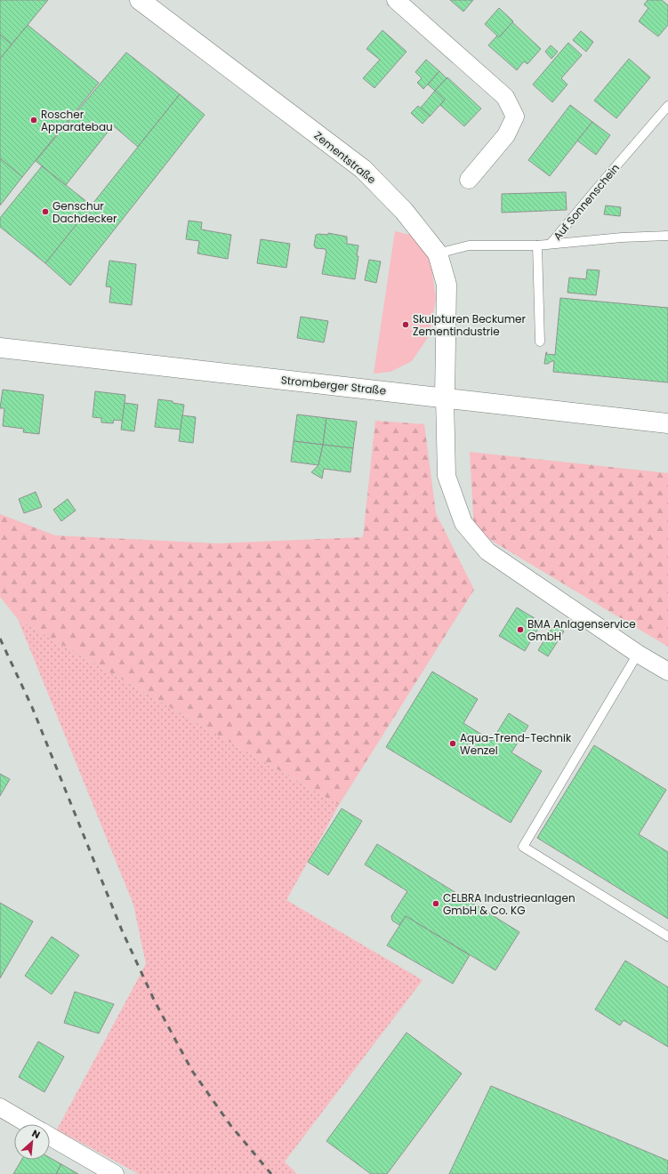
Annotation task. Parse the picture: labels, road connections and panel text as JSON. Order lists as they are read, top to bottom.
{
  "streets": {
    "main road": ["Zementstraße", "Stromberger Straße"],
    "lane": ["Auf Sonnenschein"]
  },
  "crossings": [
    ["Zementstraße", "Auf Sonnenschein"],
    ["Zementstraße", "Stromberger Straße"]
  ],
  "places": [
    "Roscher Apparatebau",
    "Genschur Dachdecker",
    "Skulpturen Beckumer Zementindustrie",
    "BMA Anlagenservice GmbH",
    "Aqua-Trend-Technik Wenzel",
    "CELBRA Industrieanlagen GmbH & Co. KG"
  ],
  "north": "top right"
}
